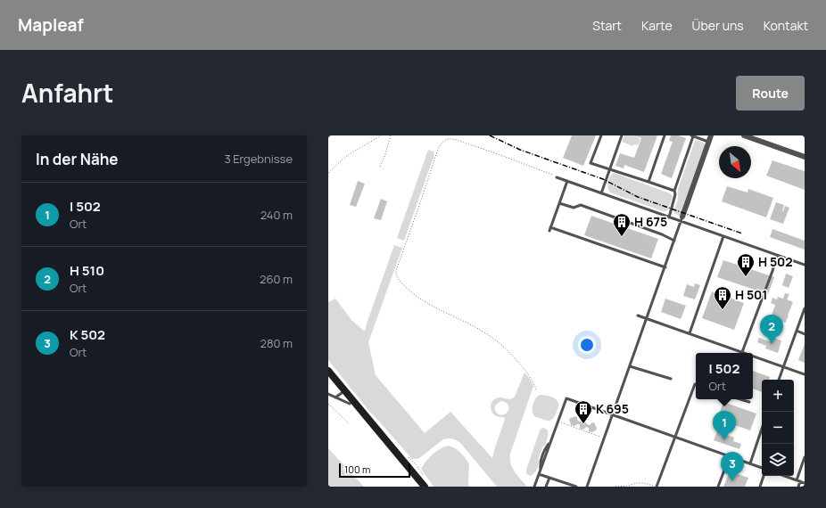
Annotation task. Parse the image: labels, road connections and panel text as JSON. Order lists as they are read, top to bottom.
{
  "places": {
    "building": [
      "H 675",
      "H 502",
      "H 501",
      "K 695"
    ]
  },
  "scale_bar": "100 m",
  "north": "bottom right",
  "page": {
    "header": "Mapleaf",
    "nav": [
      "Start",
      "Karte",
      "Über uns",
      "Kontakt"
    ],
    "title": "Anfahrt",
    "buttons": "Route",
    "heading": ["In der Nähe", "3 Ergebnisse"],
    "list": [
      {
        "mark": "1",
        "name": "I 502",
        "note": "Ort",
        "value": "240 m"
      },
      {
        "mark": "2",
        "name": "H 510",
        "note": "Ort",
        "value": "260 m"
      },
      {
        "mark": "3",
        "name": "K 502",
        "note": "Ort",
        "value": "280 m"
      }
    ],
    "pins": ["2", "1", "3"],
    "popup": ["I 502", "Ort"],
    "map_buttons": ["+", "−"],
    "scale": "100 m"
  }
}
